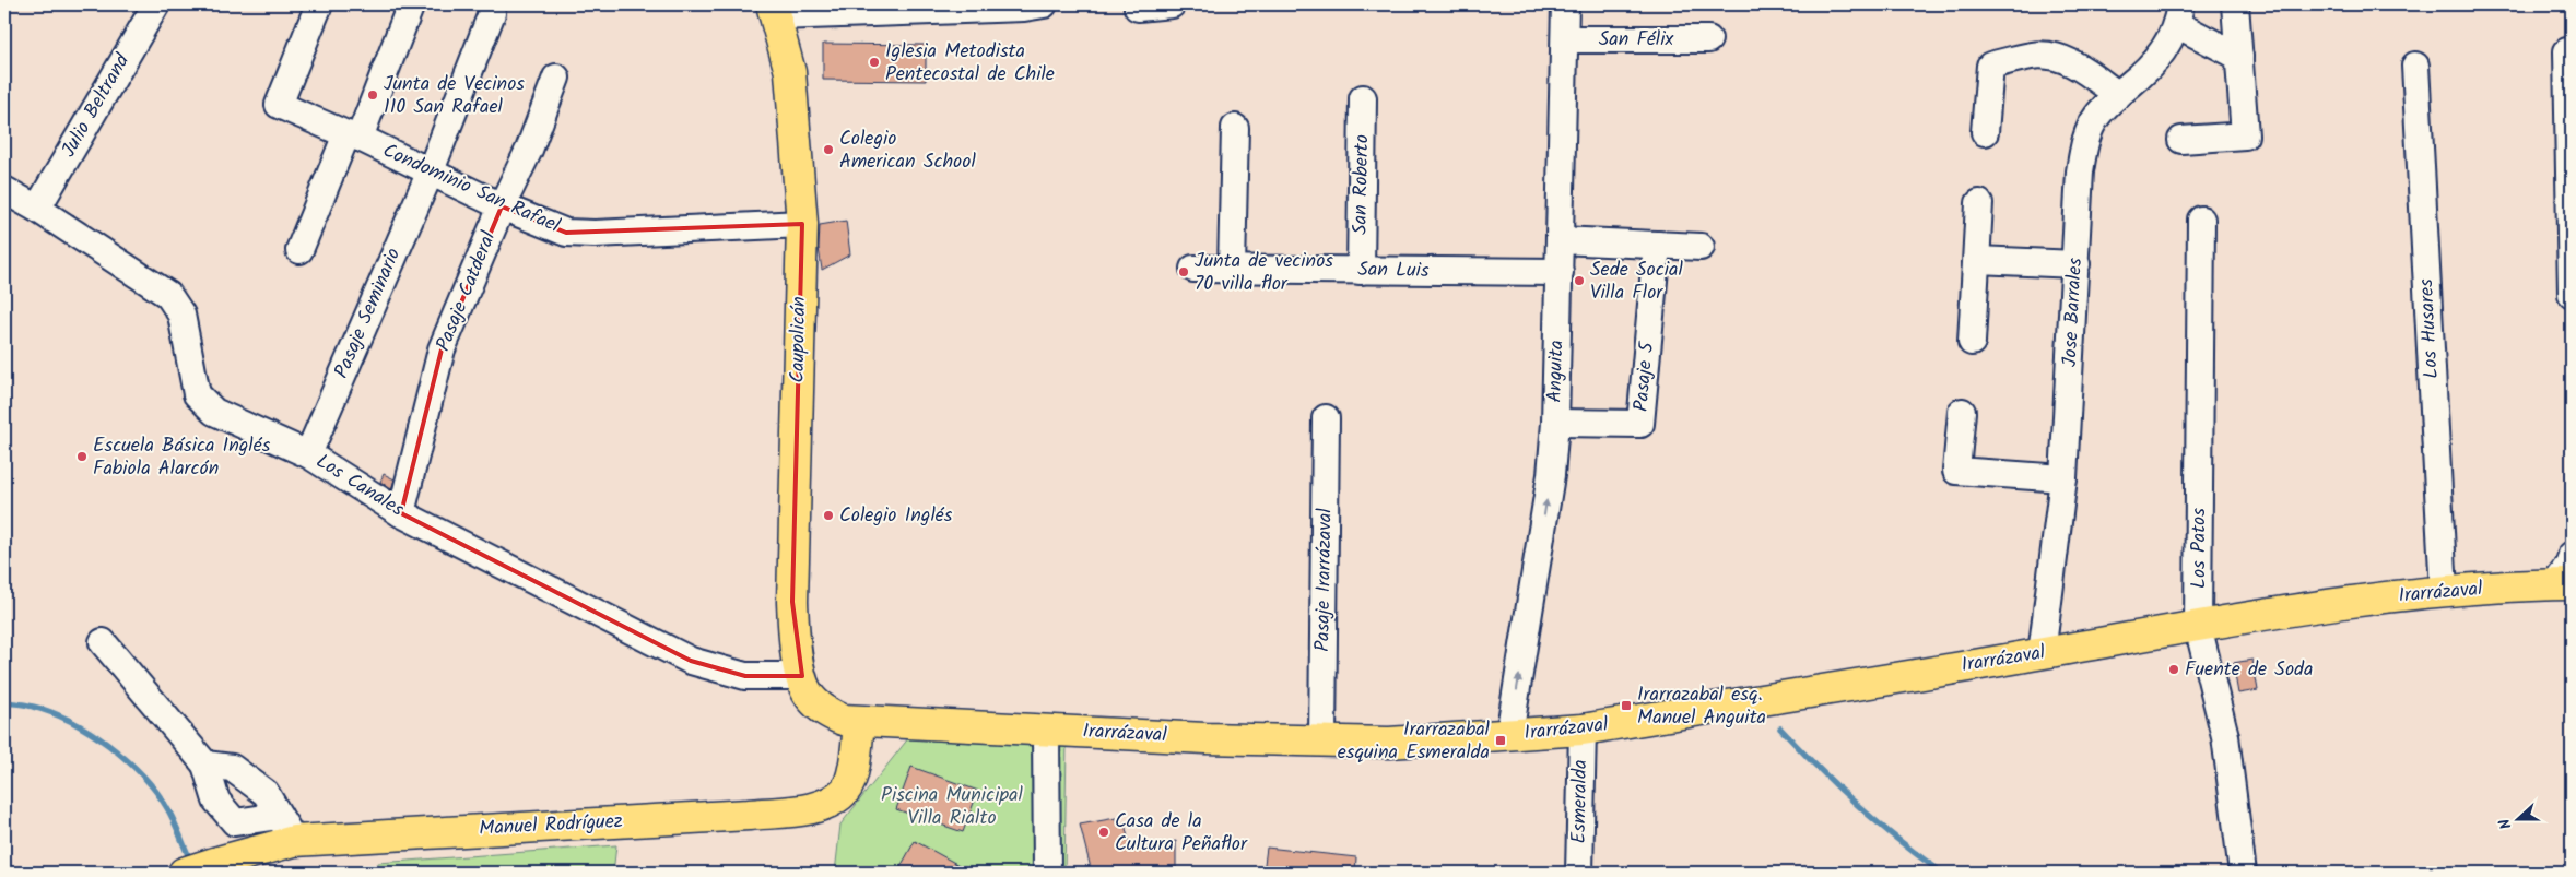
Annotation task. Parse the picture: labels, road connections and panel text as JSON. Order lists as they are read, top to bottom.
{
  "streets": {
    "main road": ["Caupolicán", "Irarrázaval", "Manuel Rodríguez"],
    "street": [
      "San Félix",
      "Julio Beltrand",
      "San Roberto",
      "Condominio San Rafael",
      "San Luis",
      "Pasaje Catderal",
      "Jose Barrales",
      "Pasaje Seminario",
      "Los Husares",
      "Anguita",
      "Pasaje 5",
      "Los Canales",
      "Los Patos",
      "Pasaje Irarrázaval",
      "Esmeralda"
    ]
  },
  "crossings": [
    ["San Félix", "Anguita"],
    ["Julio Beltrand", "Los Canales"],
    ["San Roberto", "San Luis"],
    ["Condominio San Rafael", "Pasaje Catderal"],
    ["Condominio San Rafael", "Pasaje Seminario"],
    ["Condominio San Rafael", "Caupolicán"],
    ["San Luis", "Anguita"],
    ["Pasaje Catderal", "Los Canales"],
    ["Jose Barrales", "Irarrázaval"],
    ["Pasaje Seminario", "Los Canales"],
    ["Los Husares", "Irarrázaval"],
    ["Caupolicán", "Los Canales"],
    ["Caupolicán", "Irarrázaval"],
    ["Anguita", "Pasaje 5"],
    ["Anguita", "Irarrázaval"],
    ["Los Canales", "Irarrázaval"],
    ["Los Patos", "Irarrázaval"],
    ["Pasaje Irarrázaval", "Irarrázaval"],
    ["Irarrázaval", "Esmeralda"],
    ["Irarrázaval", "Manuel Rodríguez"]
  ],
  "one_way": ["Anguita"],
  "parks": ["Piscina Municipal Villa Rialto"],
  "places": {
    "other": [
      "Iglesia Metodista Pentecostal de Chile",
      "Junta de Vecinos 110 San Rafael",
      "Colegio American School",
      "Junta de vecinos 70 villa flor",
      "Sede Social Villa Flor",
      "Escuela Básica Inglés Fabiola Alarcón",
      "Colegio Inglés",
      "Fuente de Soda",
      "Casa de la Cultura Peñaflor"
    ],
    "transit": ["Irarrazabal esq. Manuel Anguita", "Irarrazabal esquina Esmeralda"]
  },
  "north": "left"
}
